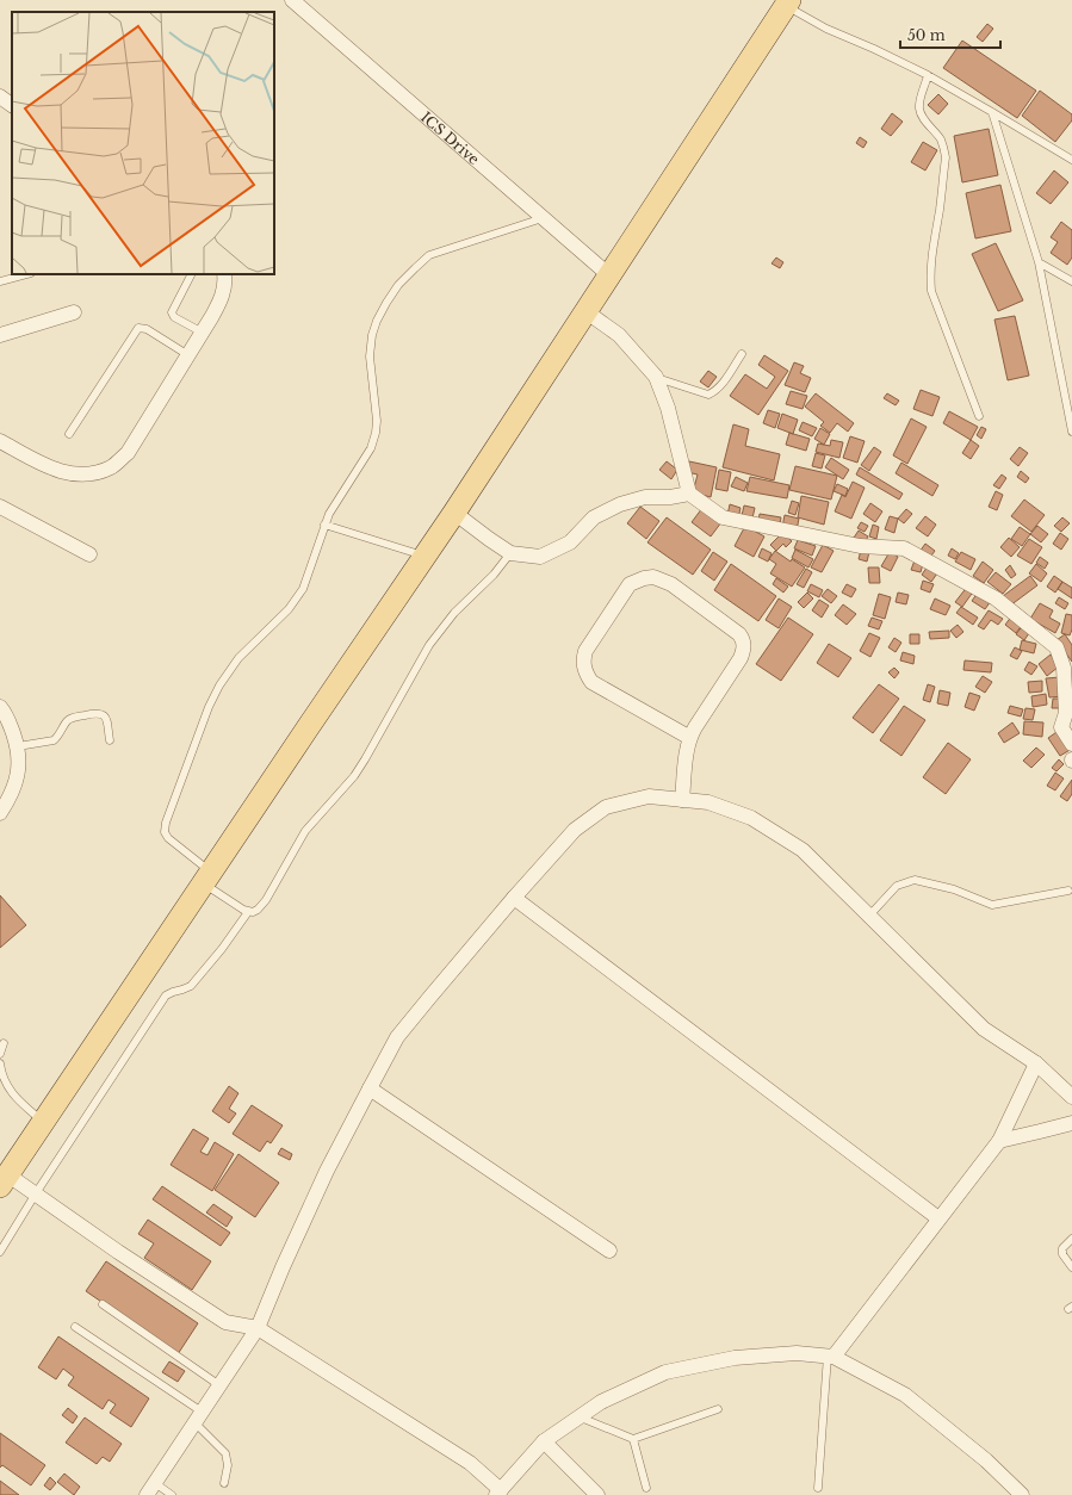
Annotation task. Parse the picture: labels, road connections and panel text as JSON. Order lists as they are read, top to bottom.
{
  "streets": {
    "street": ["ICS Drive"]
  },
  "scale_bar": "50 m"
}
